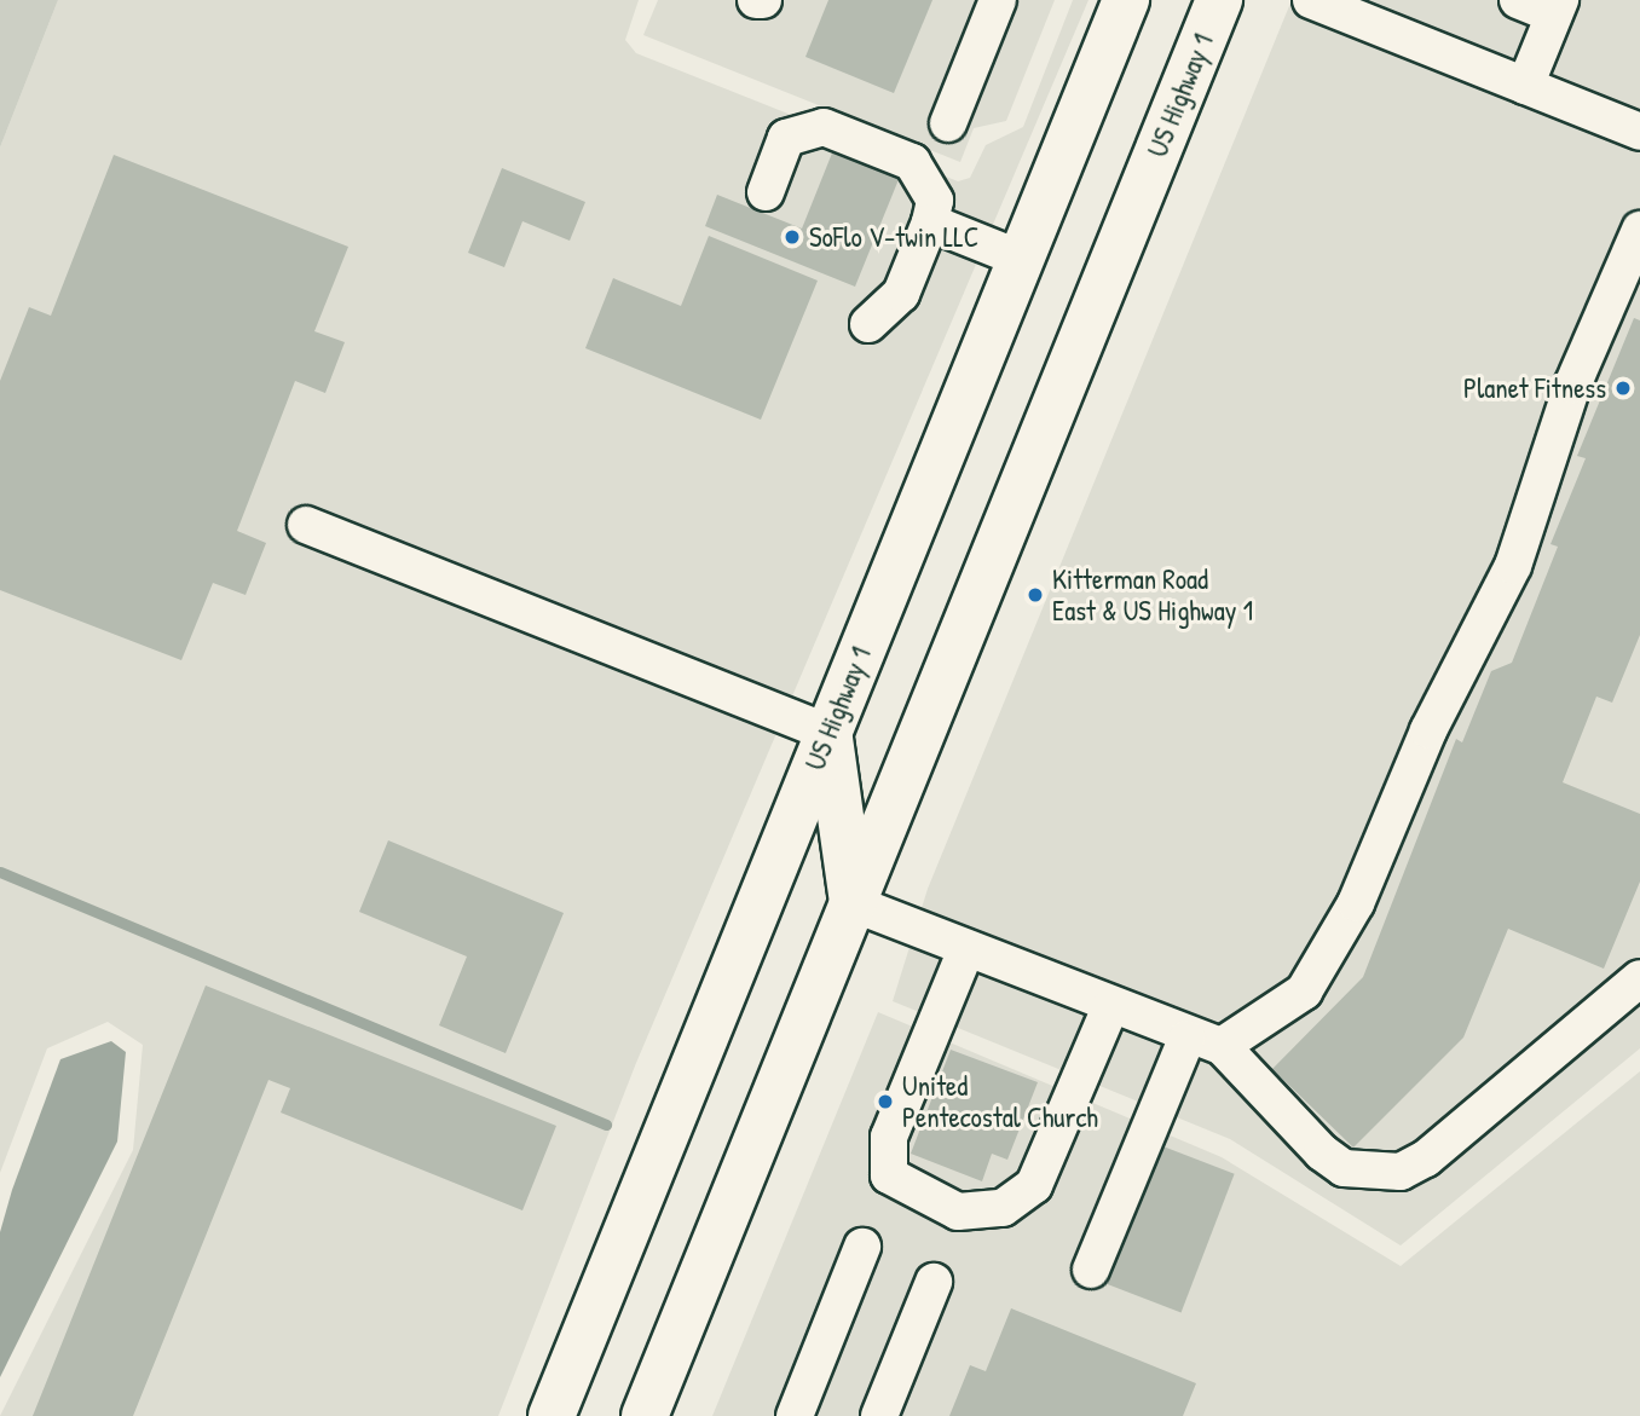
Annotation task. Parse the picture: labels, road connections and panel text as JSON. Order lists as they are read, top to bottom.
{
  "streets": {
    "main road": ["US Highway 1"]
  },
  "places": [
    "SoFlo V-twin LLC",
    "Planet Fitness",
    "Kitterman Road East & US Highway 1",
    "United Pentecostal Church"
  ]
}
